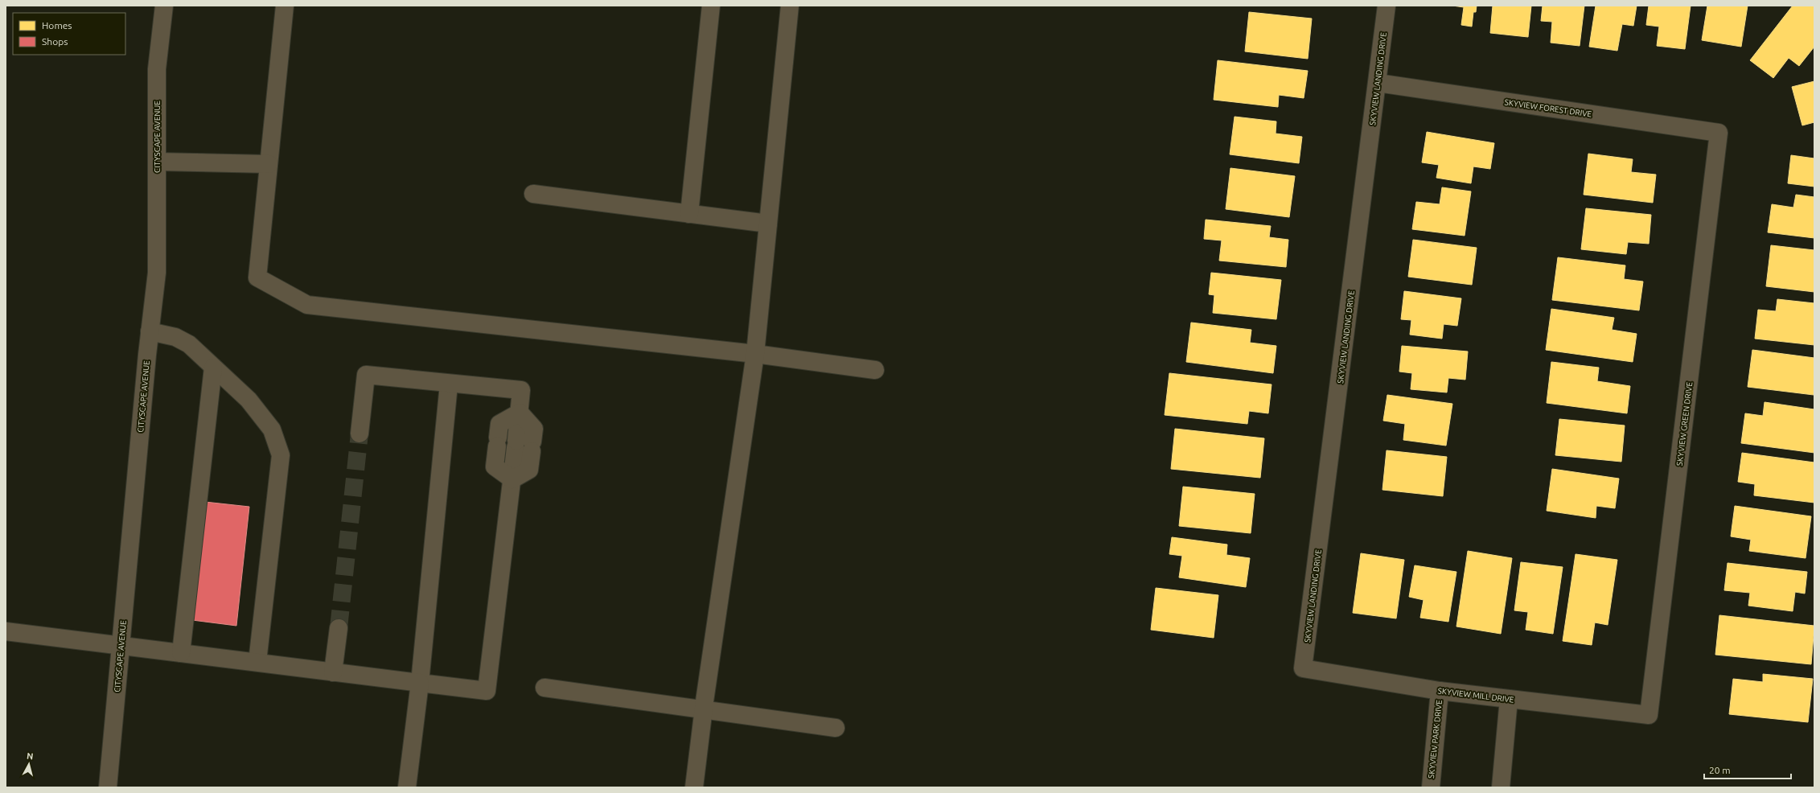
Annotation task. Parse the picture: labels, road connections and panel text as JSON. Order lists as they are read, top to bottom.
{
  "streets": {
    "street": [
      "SKYVIEW LANDING DRIVE",
      "SKYVIEW FOREST DRIVE",
      "CITYSCAPE AVENUE",
      "SKYVIEW GREEN DRIVE",
      "SKYVIEW MILL DRIVE",
      "SKYVIEW PARK DRIVE"
    ]
  },
  "crossings": [
    ["SKYVIEW LANDING DRIVE", "SKYVIEW FOREST DRIVE"],
    ["SKYVIEW LANDING DRIVE", "SKYVIEW MILL DRIVE"],
    ["SKYVIEW FOREST DRIVE", "SKYVIEW GREEN DRIVE"],
    ["SKYVIEW GREEN DRIVE", "SKYVIEW MILL DRIVE"],
    ["SKYVIEW MILL DRIVE", "SKYVIEW PARK DRIVE"]
  ],
  "legend": ["Homes", "Shops"],
  "scale_bar": "20 m",
  "north": "top"
}
